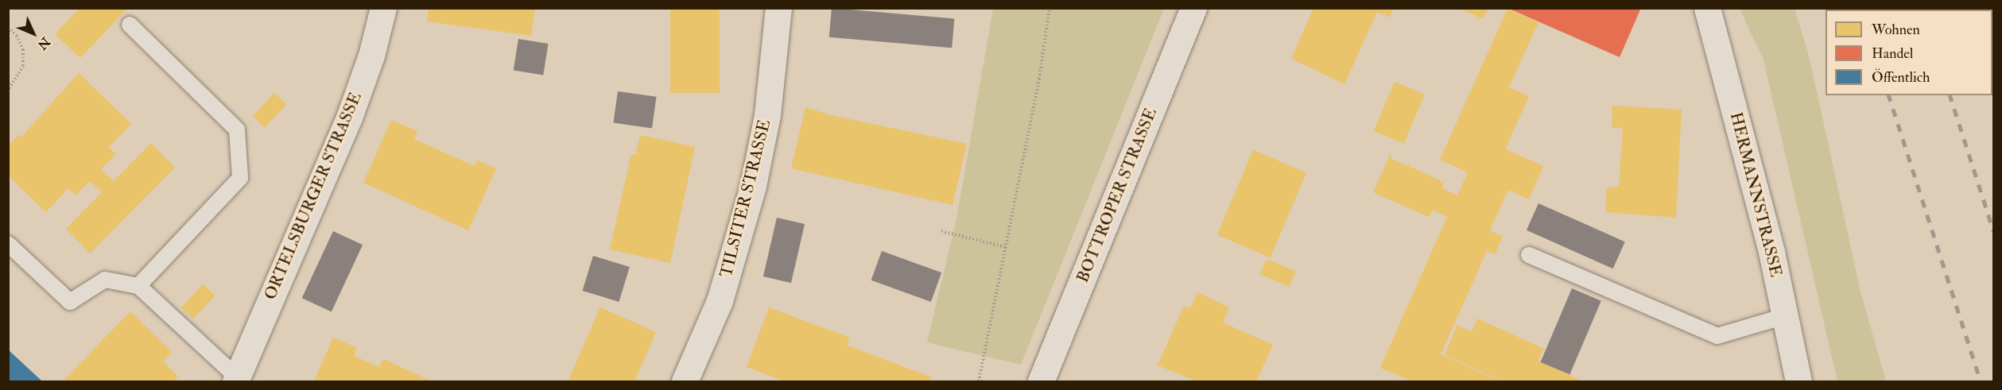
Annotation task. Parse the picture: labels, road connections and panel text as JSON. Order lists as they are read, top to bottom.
{
  "streets": {
    "street": [
      "HERMANNSTRASSE",
      "BOTTROPER STRASSE",
      "ORTELSBURGER STRASSE",
      "TILSITER STRASSE"
    ]
  },
  "legend": ["Wohnen", "Handel", "Öffentlich"],
  "north": "bottom right"
}
